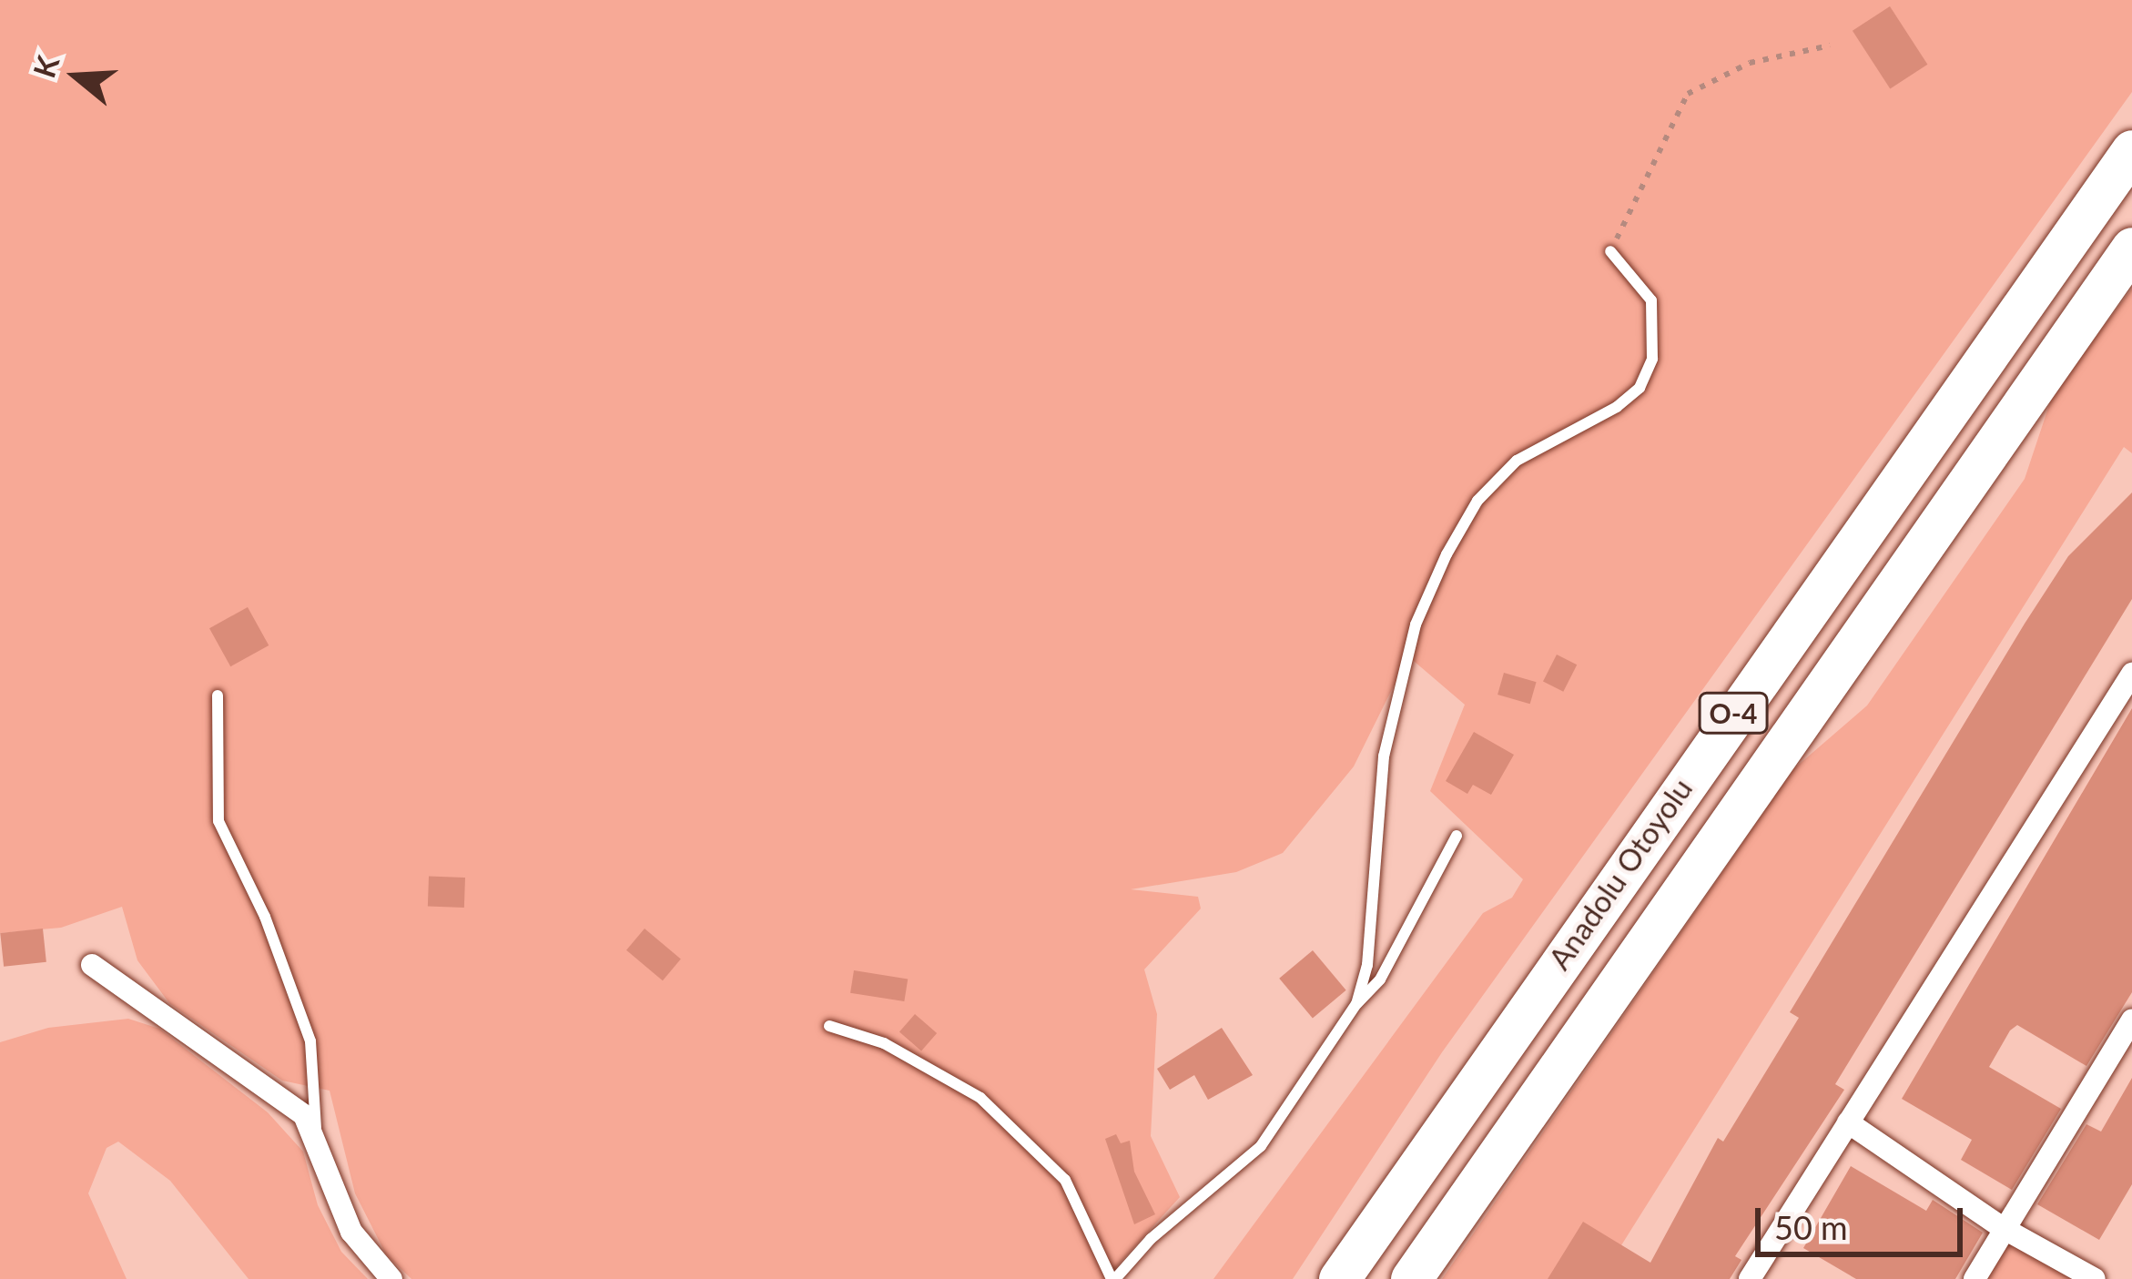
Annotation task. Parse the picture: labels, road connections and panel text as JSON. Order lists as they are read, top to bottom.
{
  "streets": {
    "highway": ["O-4", "Anadolu Otoyolu"]
  },
  "scale_bar": "50 m",
  "north": "left"
}
